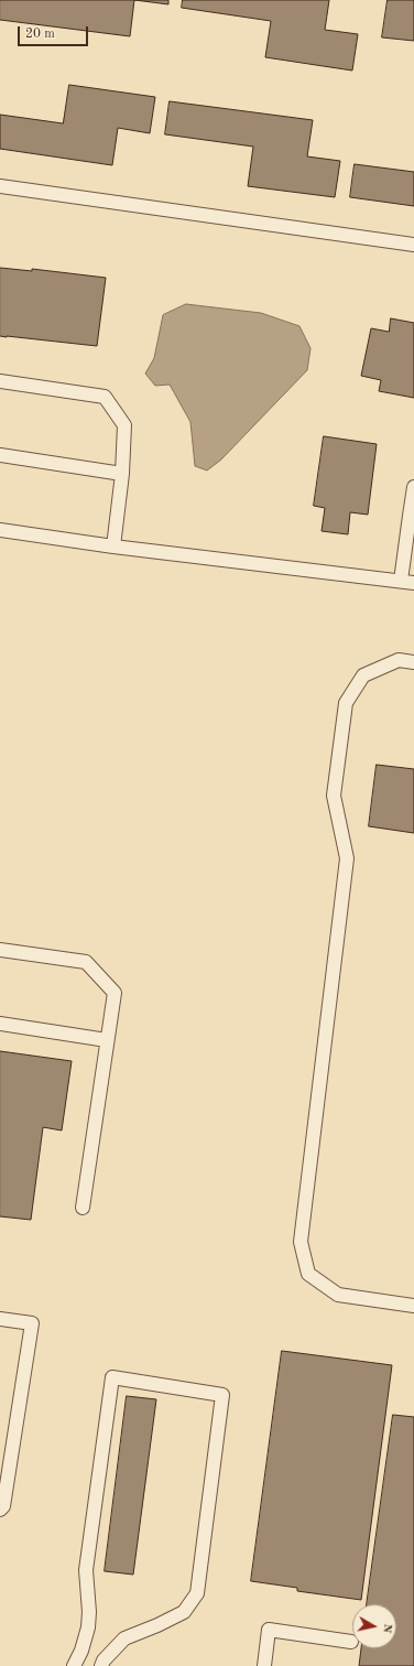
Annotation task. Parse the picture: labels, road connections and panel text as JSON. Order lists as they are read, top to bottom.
{
  "scale_bar": "20 m",
  "north": "right"
}
